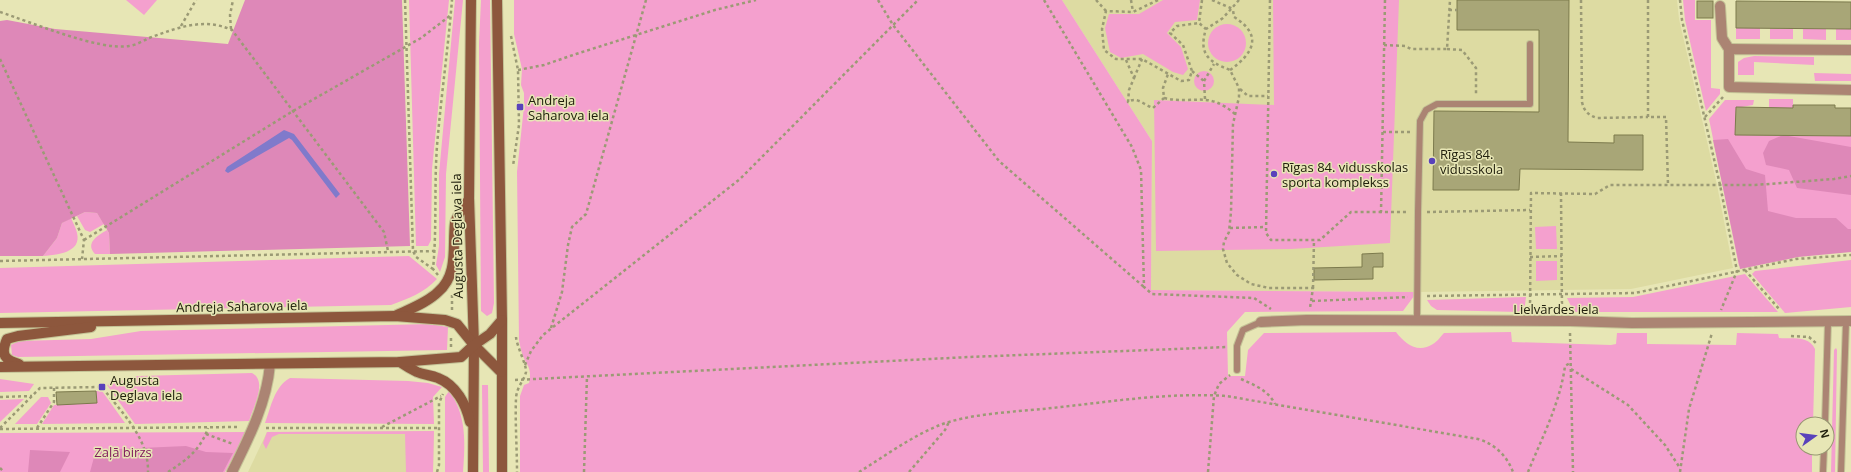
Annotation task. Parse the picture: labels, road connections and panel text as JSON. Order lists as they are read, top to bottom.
{
  "streets": {
    "street": ["Augusta Deglava iela", "Andreja Saharova iela", "Lielvārdes iela"]
  },
  "crossings": [
    ["Augusta Deglava iela", "Andreja Saharova iela"]
  ],
  "parks": ["Zaļā birzs"],
  "places": {
    "transit": ["Andreja Saharova iela", "Augusta Deglava iela"],
    "other": ["Rīgas 84. vidusskola", "Rīgas 84. vidusskolas sporta komplekss"]
  },
  "north": "right"
}
